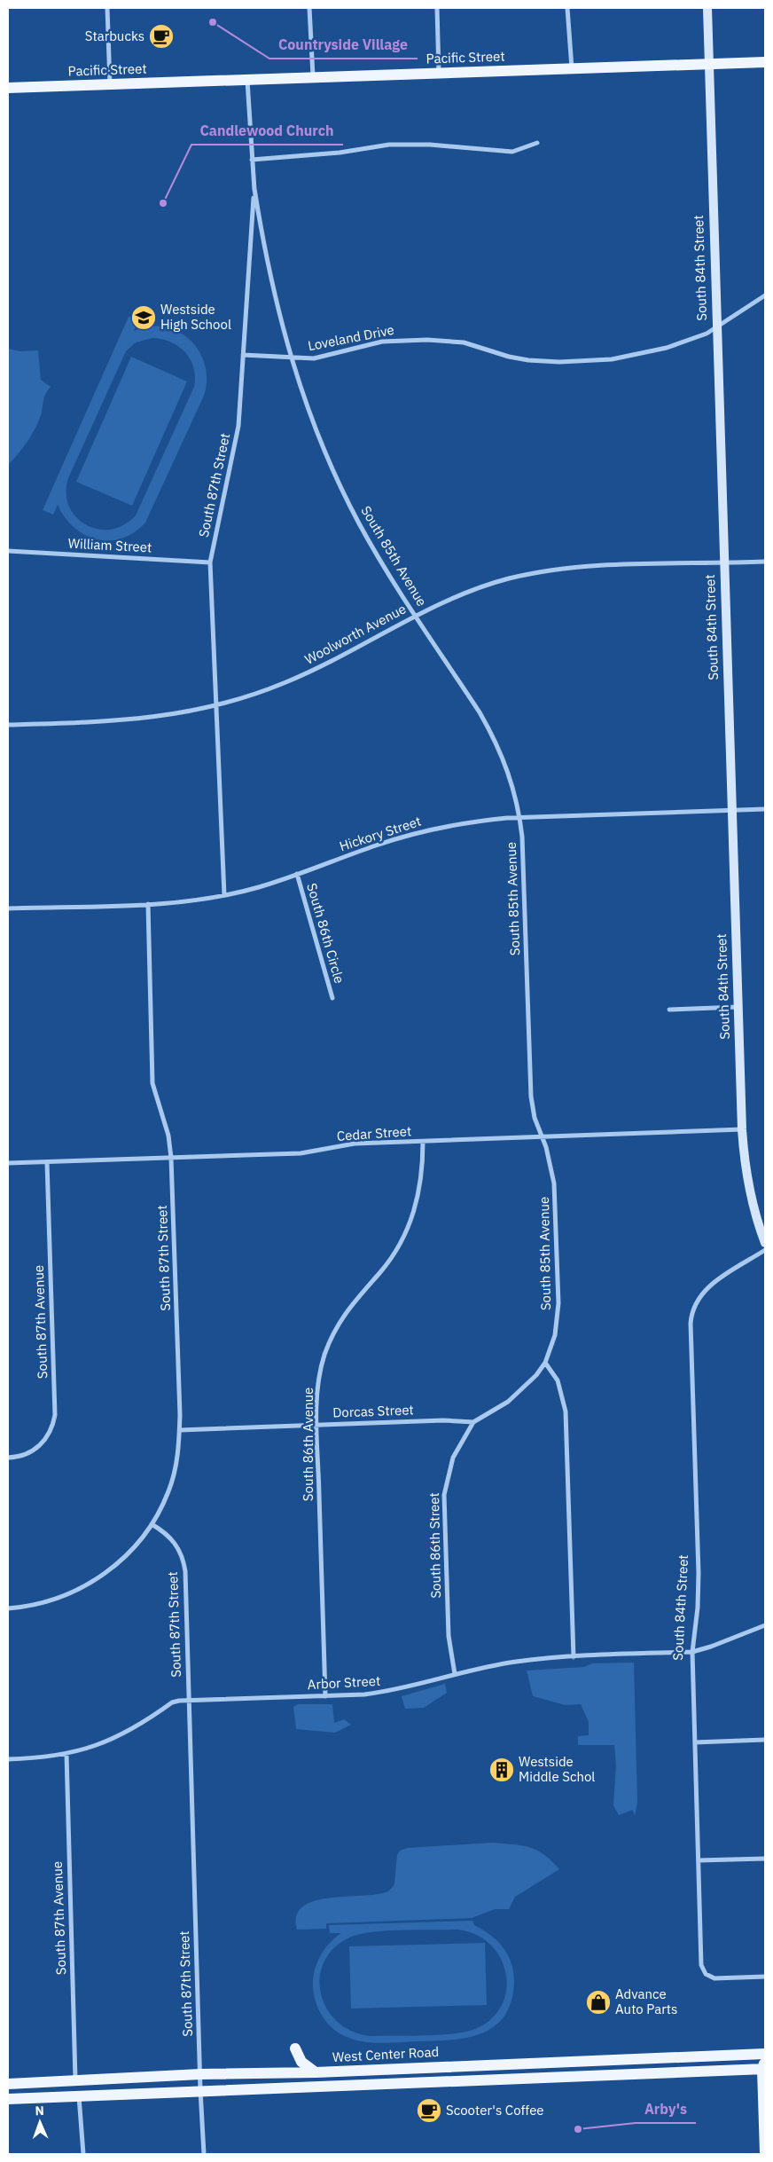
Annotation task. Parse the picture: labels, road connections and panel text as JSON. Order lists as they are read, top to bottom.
{
  "streets": {
    "main road": ["Pacific Street", "South 84th Street", "West Center Road"],
    "street": [
      "Loveland Drive",
      "South 87th Street",
      "William Street",
      "South 85th Avenue",
      "Woolworth Avenue",
      "Hickory Street",
      "South 86th Circle",
      "Cedar Street",
      "South 87th Avenue",
      "Dorcas Street",
      "South 86th Avenue",
      "South 86th Street",
      "Arbor Street"
    ]
  },
  "crossings": [
    ["Pacific Street", "South 84th Street"],
    ["Pacific Street", "South 87th Street"],
    ["South 84th Street", "Loveland Drive"],
    ["South 84th Street", "Woolworth Avenue"],
    ["South 84th Street", "Hickory Street"],
    ["South 84th Street", "Cedar Street"],
    ["South 84th Street", "Arbor Street"],
    ["Loveland Drive", "South 87th Street"],
    ["Loveland Drive", "South 85th Avenue"],
    ["South 87th Street", "William Street"],
    ["South 87th Street", "South 85th Avenue"],
    ["South 87th Street", "Woolworth Avenue"],
    ["South 87th Street", "Hickory Street"],
    ["South 87th Street", "Cedar Street"],
    ["South 87th Street", "Dorcas Street"],
    ["South 87th Street", "Arbor Street"],
    ["South 87th Street", "West Center Road"],
    ["South 85th Avenue", "Woolworth Avenue"],
    ["South 85th Avenue", "Hickory Street"],
    ["South 85th Avenue", "Cedar Street"],
    ["Hickory Street", "South 86th Circle"],
    ["Cedar Street", "South 87th Avenue"],
    ["Cedar Street", "South 86th Avenue"],
    ["South 87th Avenue", "Arbor Street"],
    ["South 87th Avenue", "West Center Road"],
    ["Dorcas Street", "South 86th Avenue"],
    ["Dorcas Street", "South 86th Street"],
    ["South 86th Avenue", "Arbor Street"],
    ["South 86th Street", "Arbor Street"]
  ],
  "places": {
    "other": ["Countryside Village", "Candlewood Church", "Arby's"],
    "cafe": ["Starbucks", "Scooter's Coffee"],
    "school or university": ["Westside High School"],
    "building": ["Westside Middle Schol"],
    "shop": ["Advance Auto Parts"]
  },
  "north": "top"
}
